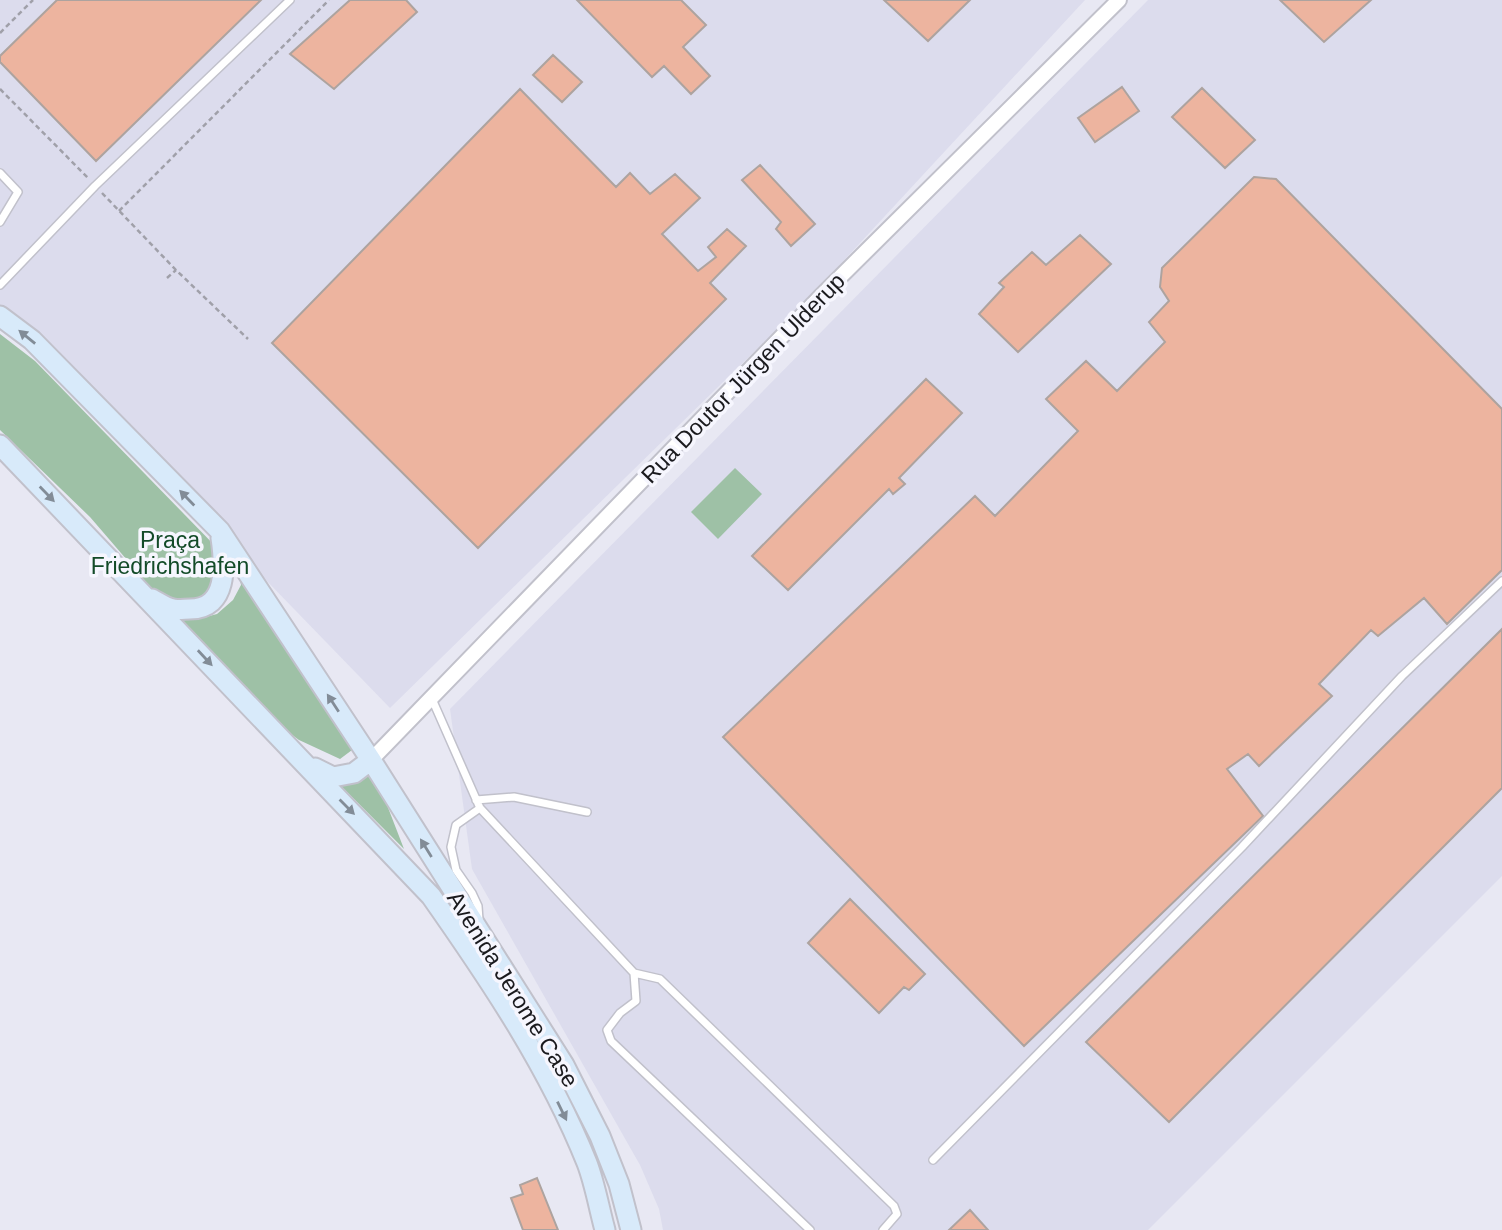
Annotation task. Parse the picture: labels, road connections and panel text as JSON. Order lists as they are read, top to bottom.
{
  "streets": {
    "main road": ["Avenida Jerome Case"],
    "street": ["Rua Doutor Jürgen Ulderup"]
  },
  "crossings": [
    ["Rua Doutor Jürgen Ulderup", "Avenida Jerome Case"]
  ],
  "parks": ["Praça Friedrichshafen"]
}
